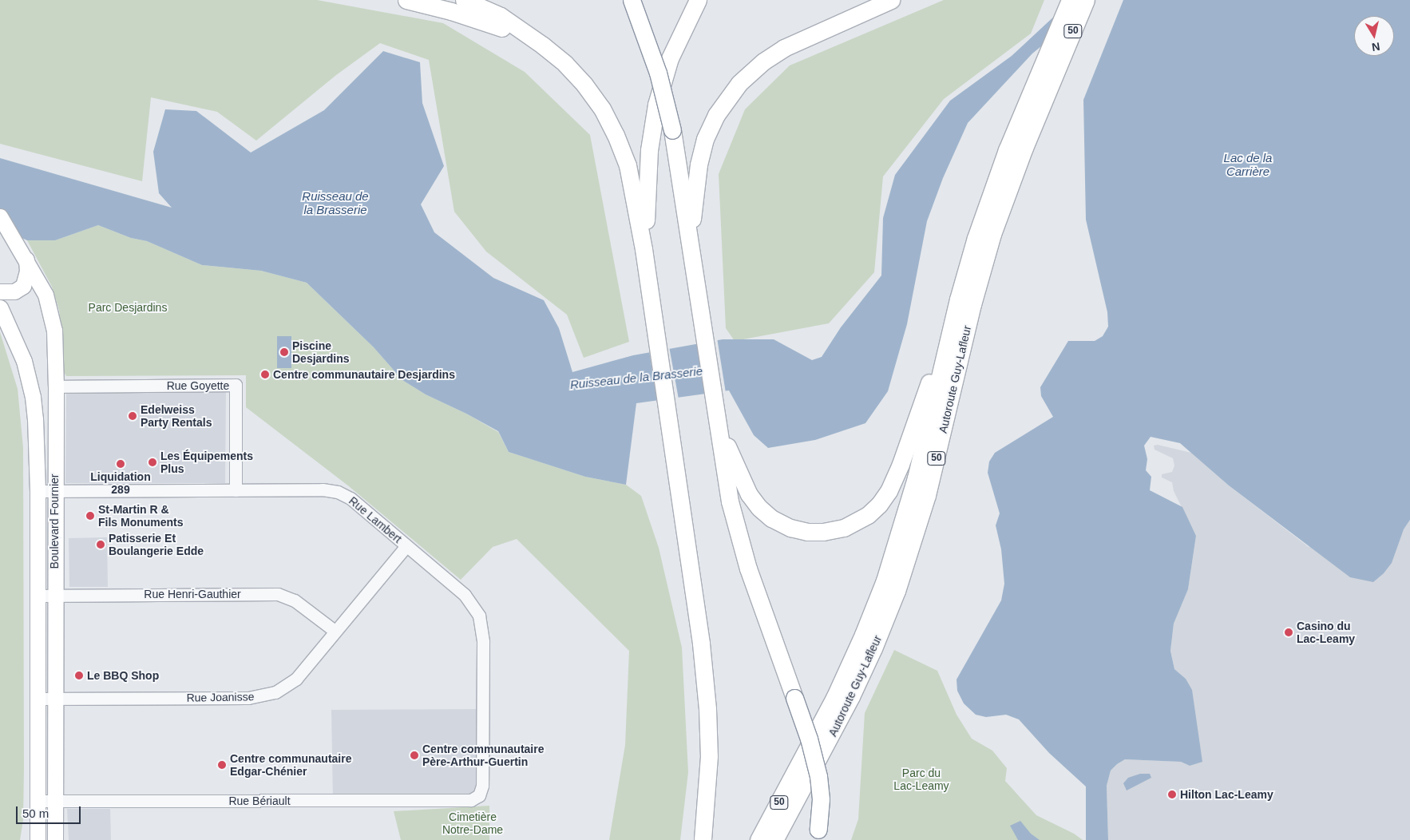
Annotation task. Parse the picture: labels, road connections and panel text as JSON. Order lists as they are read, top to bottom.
{
  "streets": {
    "highway": ["50", "Autoroute Guy-Lafleur"],
    "main road": ["Boulevard Fournier"],
    "street": [
      "Rue Goyette",
      "Rue Lambert",
      "Rue Henri-Gauthier",
      "Rue Joanisse",
      "Rue Bériault"
    ]
  },
  "crossings": [
    ["Rue Goyette", "Rue Lambert"],
    ["Rue Goyette", "Boulevard Fournier"],
    ["Rue Lambert", "Boulevard Fournier"],
    ["Rue Lambert", "Rue Joanisse"],
    ["Rue Lambert", "Rue Bériault"],
    ["Boulevard Fournier", "Rue Henri-Gauthier"],
    ["Boulevard Fournier", "Rue Joanisse"],
    ["Boulevard Fournier", "Rue Bériault"],
    ["Rue Henri-Gauthier", "Rue Joanisse"]
  ],
  "water": ["Lac de la Carrière", "Ruisseau de la Brasserie"],
  "parks": ["Parc Desjardins", "Parc du Lac-Leamy", "Cimetière Notre-Dame"],
  "places": [
    "Piscine Desjardins",
    "Centre communautaire Desjardins",
    "Edelweiss Party Rentals",
    "Les Équipements Plus",
    "Liquidation 289",
    "St-Martin R & Fils Monuments",
    "Patisserie Et Boulangerie Edde",
    "Casino du Lac-Leamy",
    "Le BBQ Shop",
    "Centre communautaire Père-Arthur-Guertin",
    "Centre communautaire Edgar-Chénier",
    "Hilton Lac-Leamy"
  ],
  "scale_bar": "50 m",
  "north": "bottom"
}
